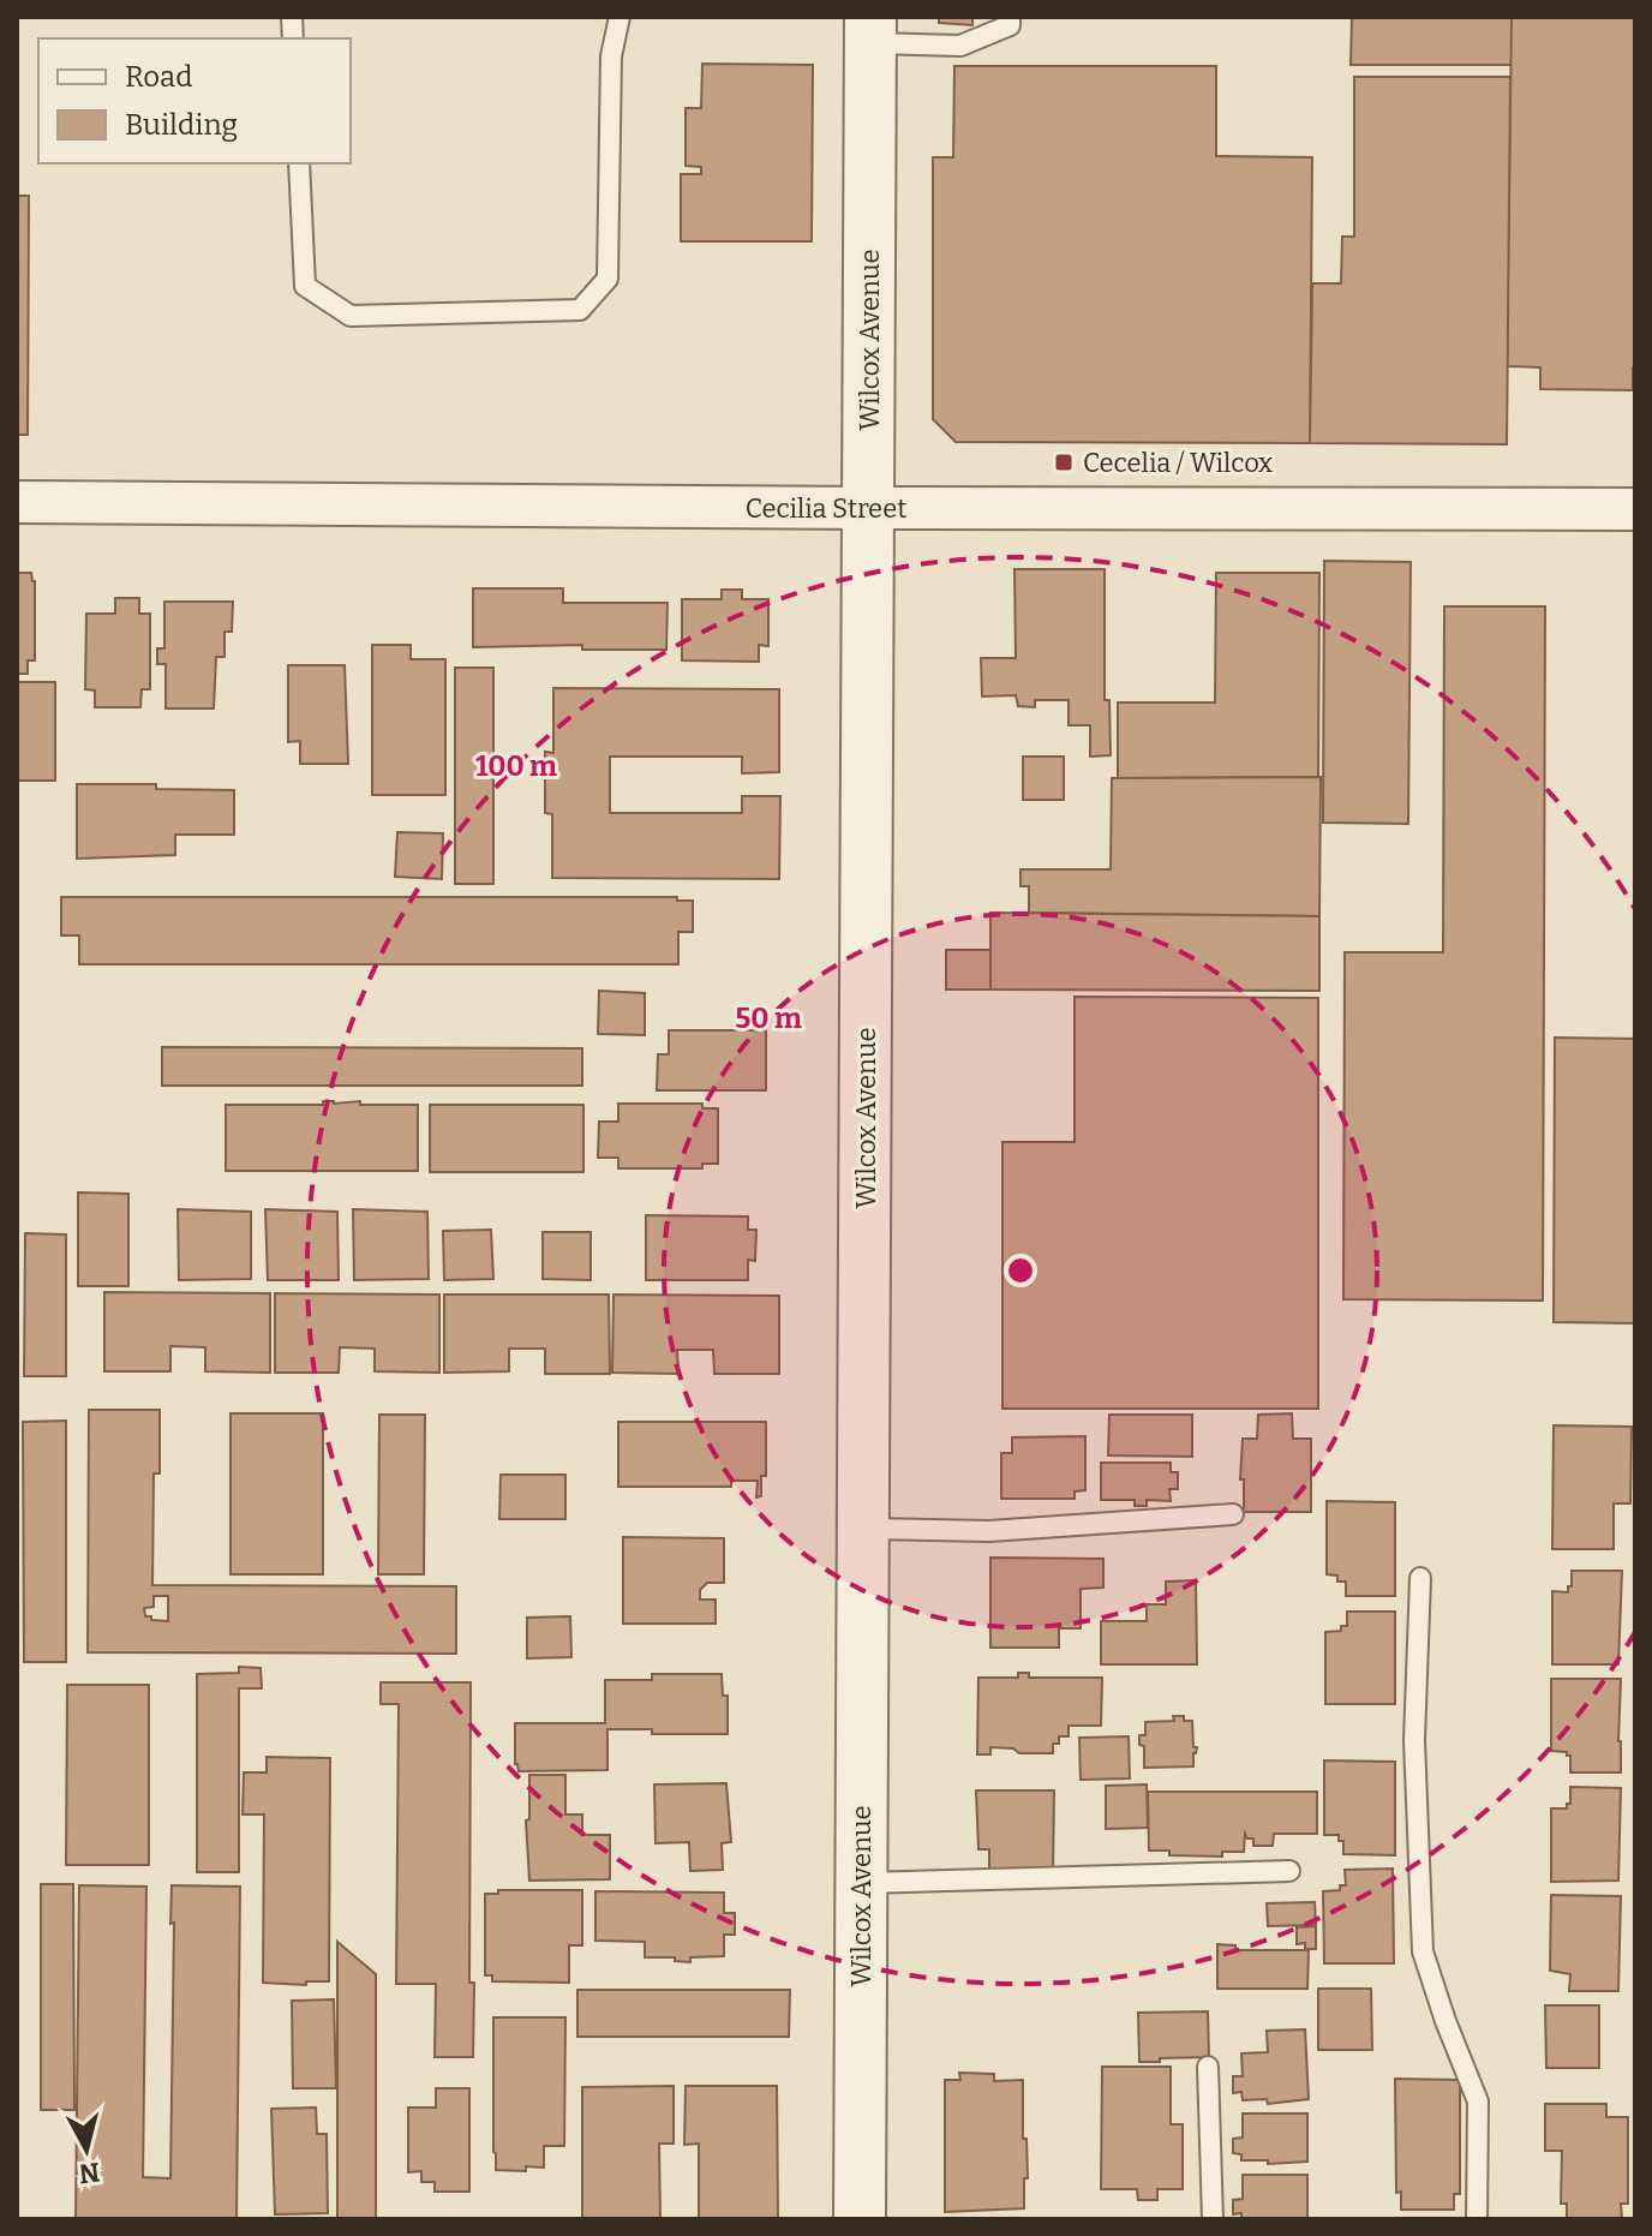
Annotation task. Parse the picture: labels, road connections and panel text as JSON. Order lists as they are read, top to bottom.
{
  "streets": {
    "street": ["Wilcox Avenue", "Cecilia Street"]
  },
  "crossings": [
    ["Wilcox Avenue", "Cecilia Street"]
  ],
  "places": {
    "transit": ["Cecelia / Wilcox"]
  },
  "legend": ["Road", "Building"],
  "north": "bottom",
  "rings": ["100 m", "50 m"]
}
